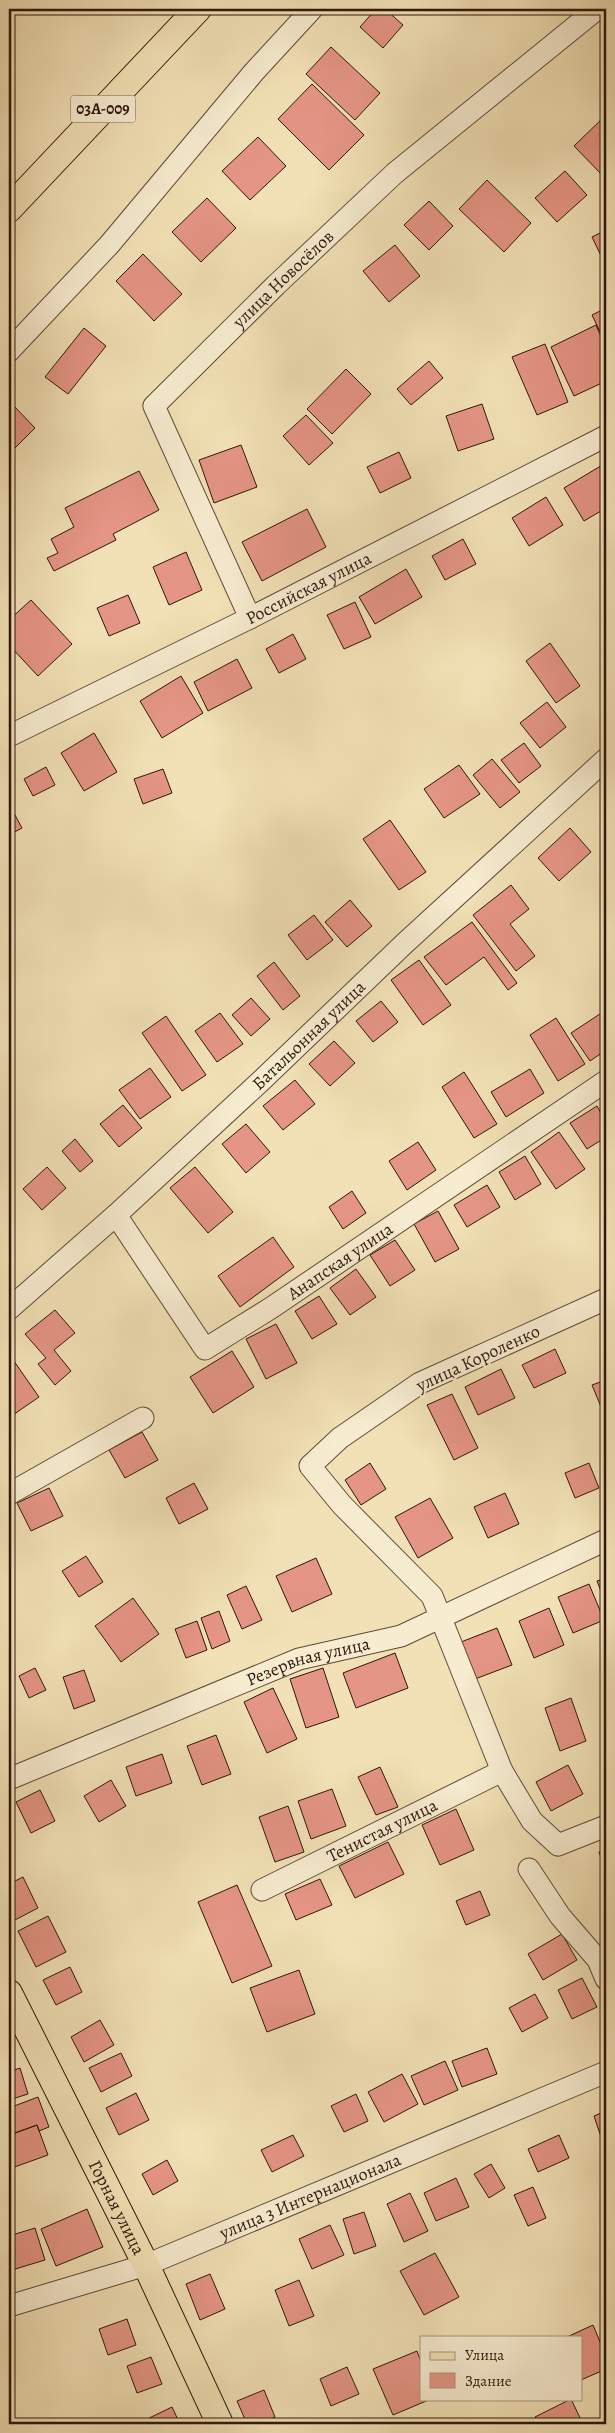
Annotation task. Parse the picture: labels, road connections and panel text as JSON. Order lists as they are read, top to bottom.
{
  "streets": {
    "main road": ["03А-009", "Горная улица"],
    "street": [
      "улица Новосёлов",
      "Российская улица",
      "Батальонная улица",
      "Анапская улица",
      "улица Короленко",
      "Резервная улица",
      "Тенистая улица",
      "улица 3 Интернационала"
    ]
  },
  "crossings": [
    ["улица Новосёлов", "Российская улица"],
    ["Батальонная улица", "Анапская улица"],
    ["улица Короленко", "Резервная улица"],
    ["улица 3 Интернационала", "Горная улица"]
  ],
  "legend": ["Улица", "Здание"]
}
